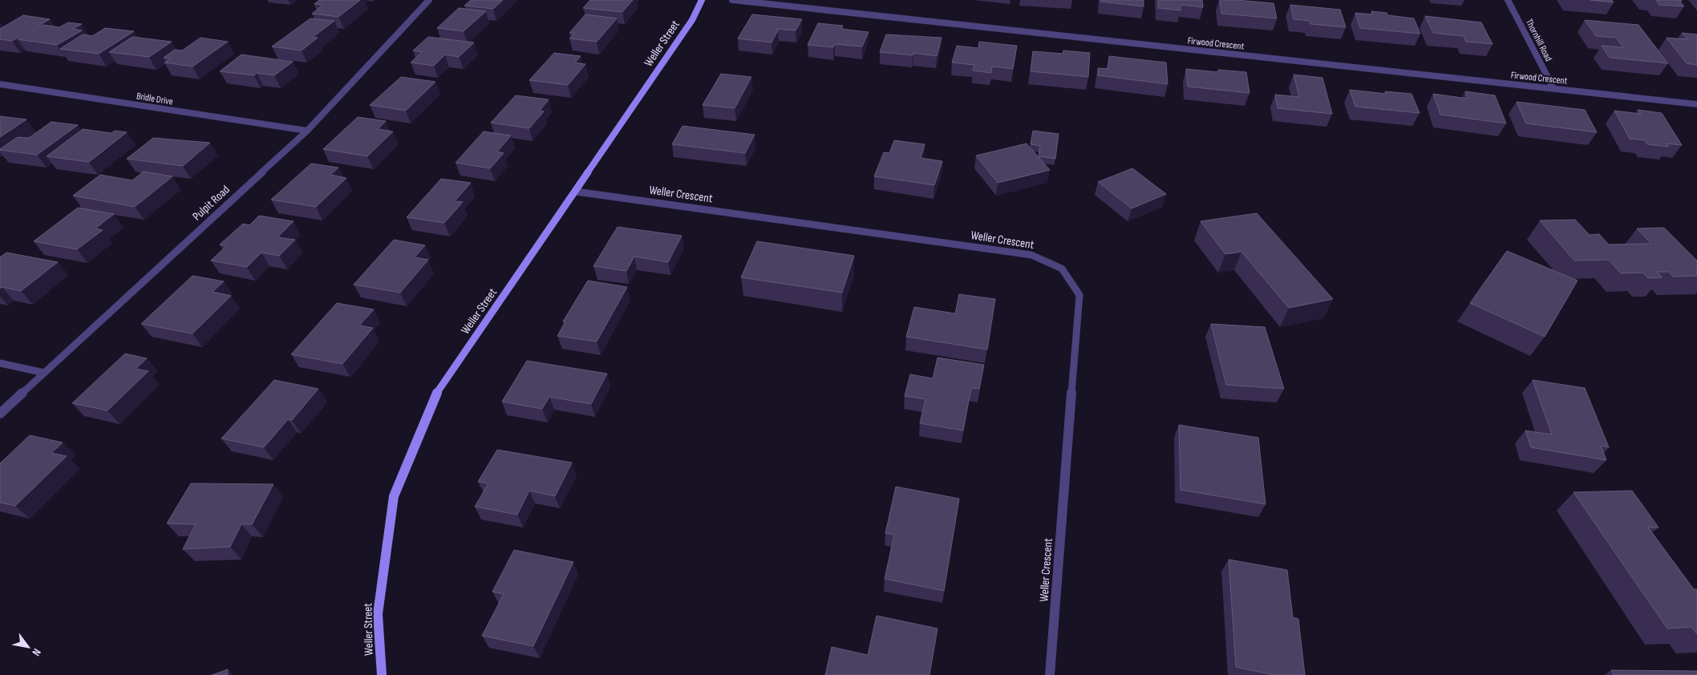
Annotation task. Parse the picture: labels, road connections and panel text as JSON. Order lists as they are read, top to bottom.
{
  "streets": {
    "street": [
      "Thornhill Road",
      "Weller Street",
      "Firwood Crescent",
      "Bridle Drive",
      "Weller Crescent",
      "Pulpit Road"
    ]
  },
  "crossings": [
    ["Thornhill Road", "Firwood Crescent"],
    ["Weller Street", "Weller Crescent"],
    ["Bridle Drive", "Pulpit Road"]
  ],
  "north": "bottom right"
}
